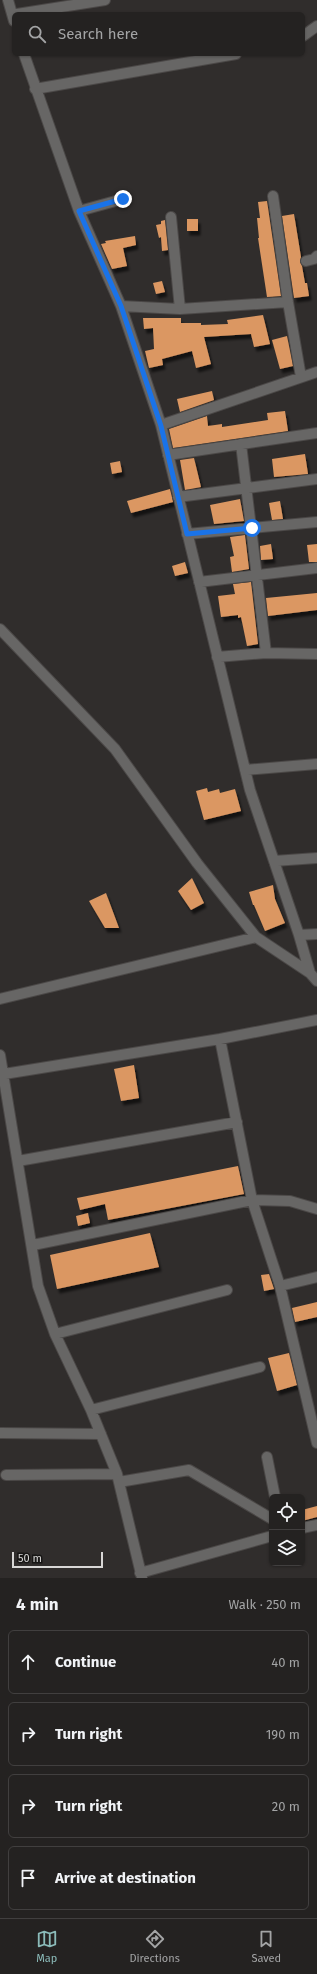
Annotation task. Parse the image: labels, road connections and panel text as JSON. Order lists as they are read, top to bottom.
{
  "scale_bar": "50 m",
  "page": {
    "search": "Search here",
    "scale": "50 m",
    "heading": ["4 min", "Walk · 250 m"],
    "list": [
      ["Continue", "40 m"],
      ["Turn right", "190 m"],
      ["Turn right", "20 m"],
      "Arrive at destination"
    ],
    "nav": ["Map", "Directions", "Saved"]
  }
}
